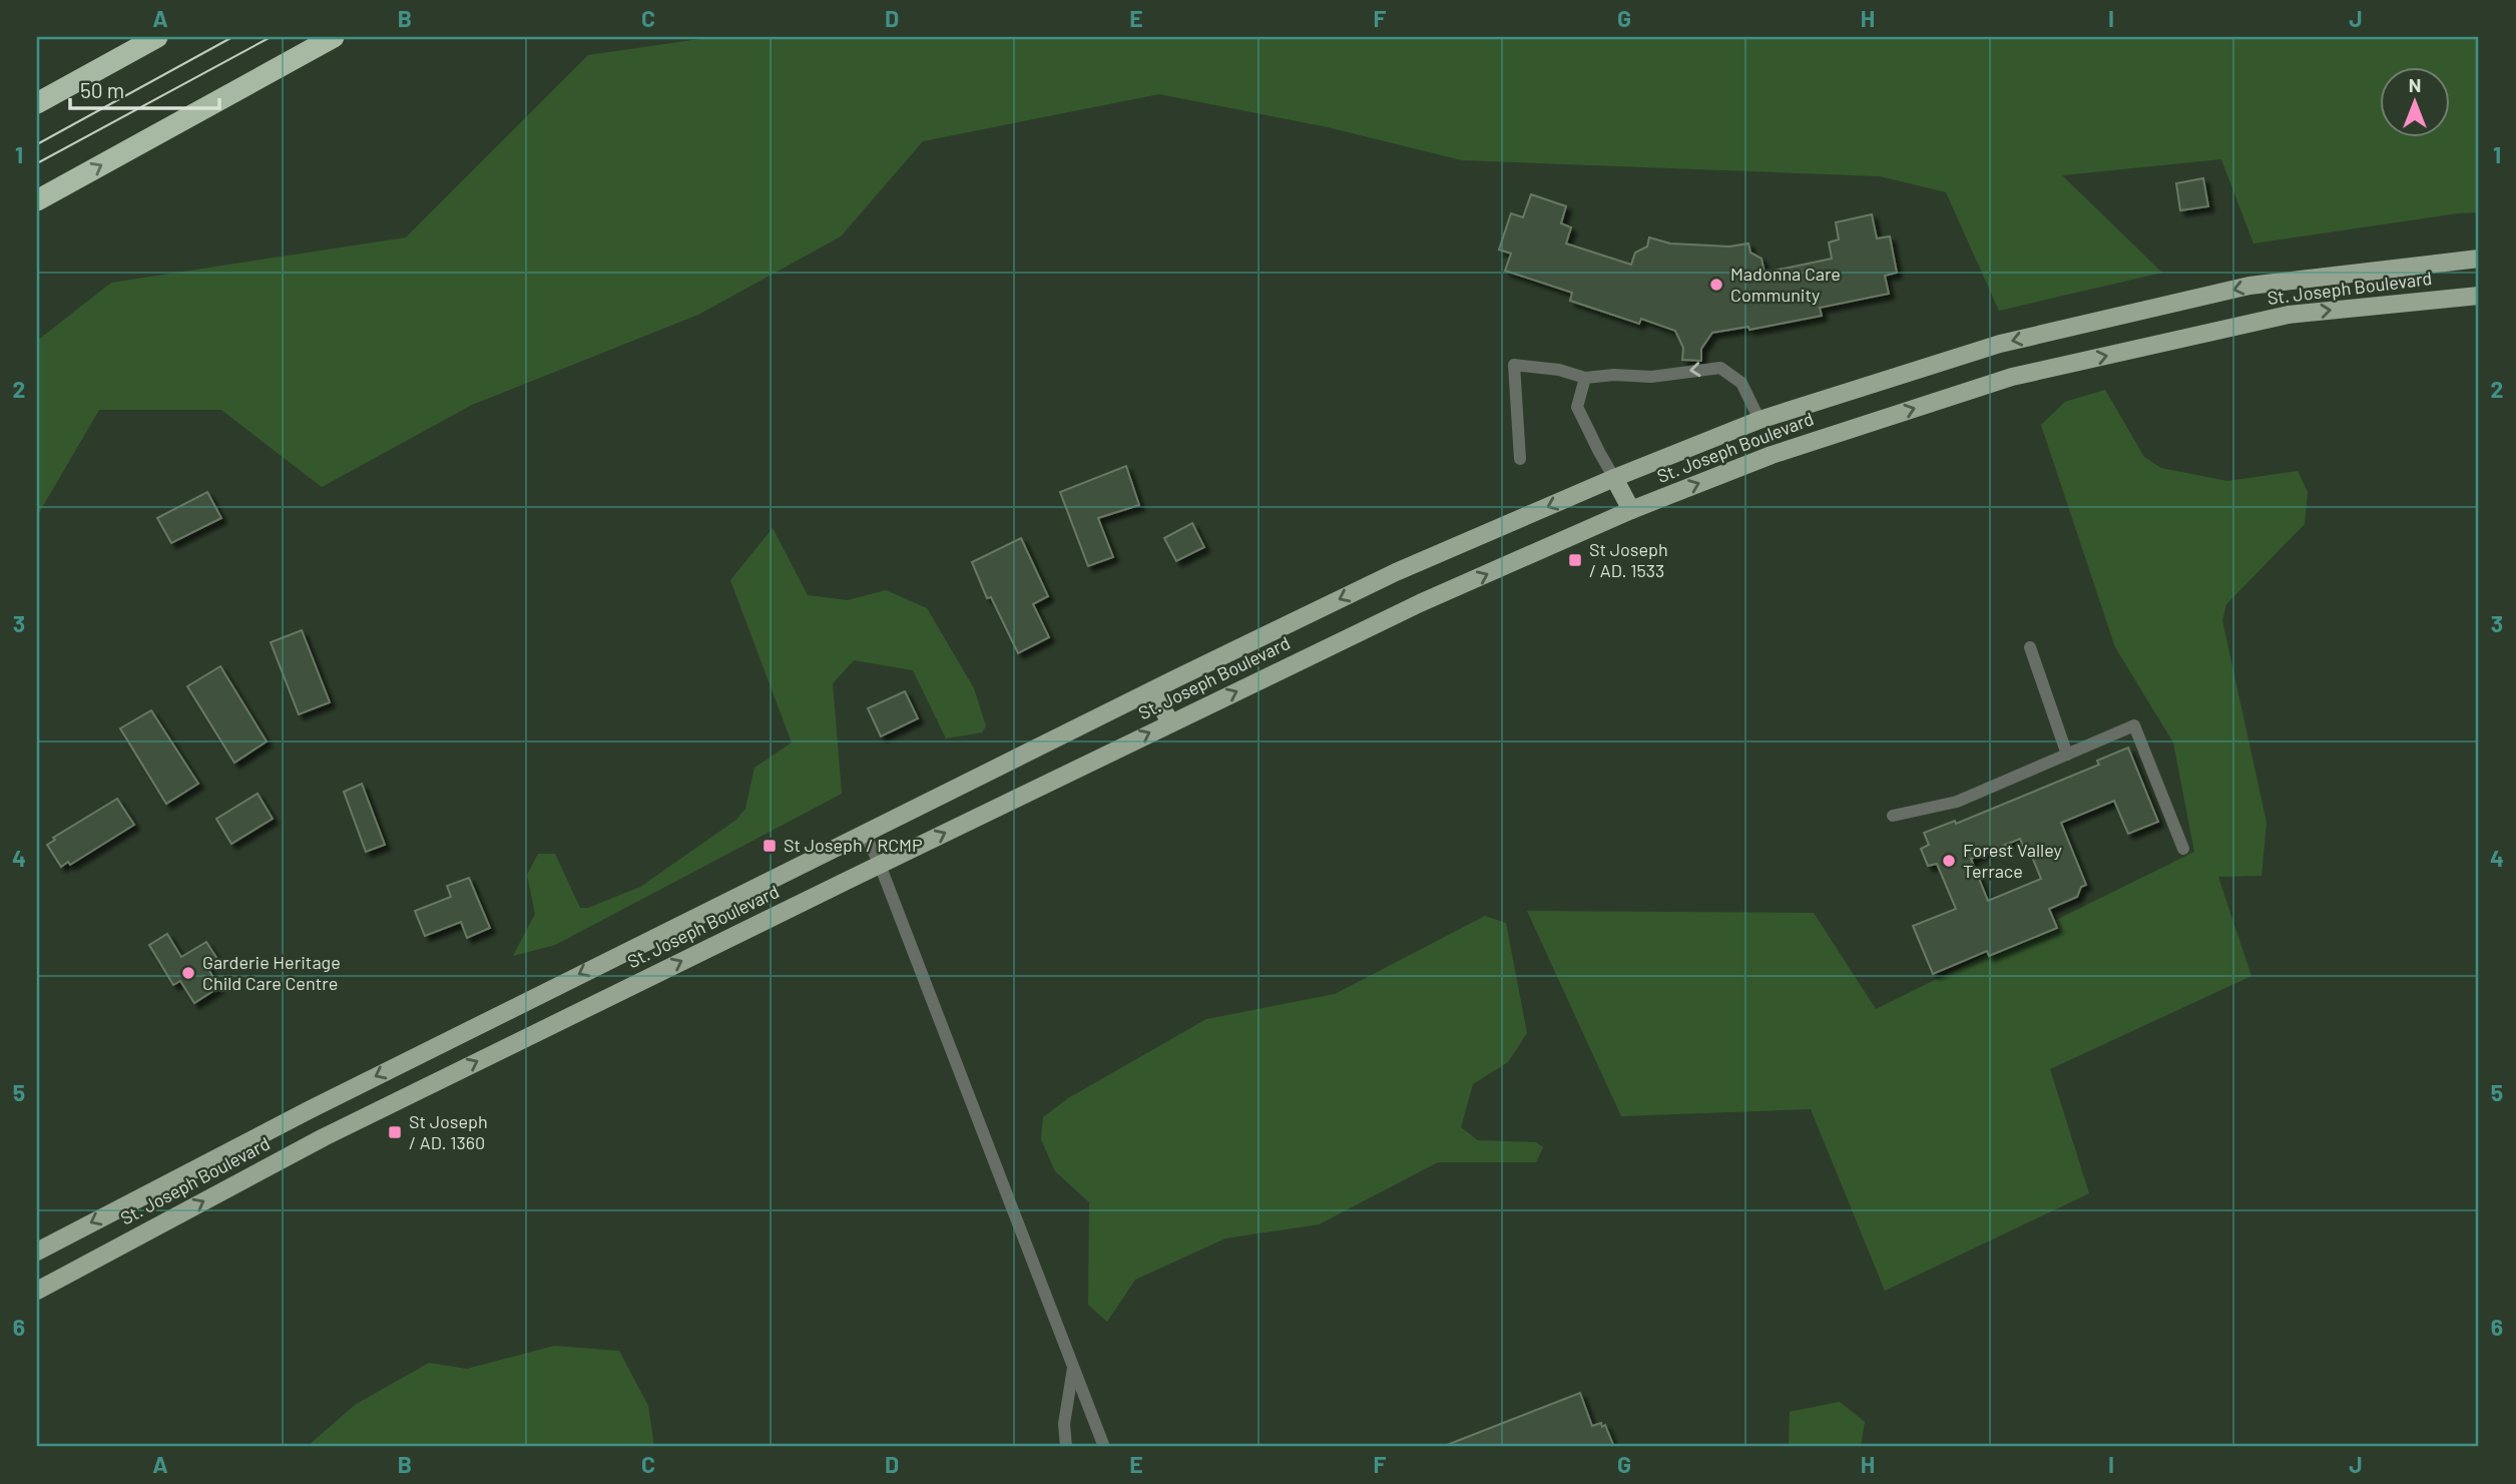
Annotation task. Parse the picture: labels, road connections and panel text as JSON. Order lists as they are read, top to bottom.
{
  "streets": {
    "main road": ["St. Joseph Boulevard"]
  },
  "places": {
    "other": ["Madonna Care Community", "Forest Valley Terrace", "Garderie Heritage Child Care Centre"],
    "transit": ["St Joseph / AD. 1533", "St Joseph / RCMP", "St Joseph / AD. 1360"]
  },
  "scale_bar": "50 m",
  "north": "top",
  "grid": {
    "columns": [
      "A",
      "B",
      "C",
      "D",
      "E",
      "F",
      "G",
      "H",
      "I",
      "J"
    ],
    "rows": [
      "1",
      "2",
      "3",
      "4",
      "5",
      "6"
    ]
  }
}
